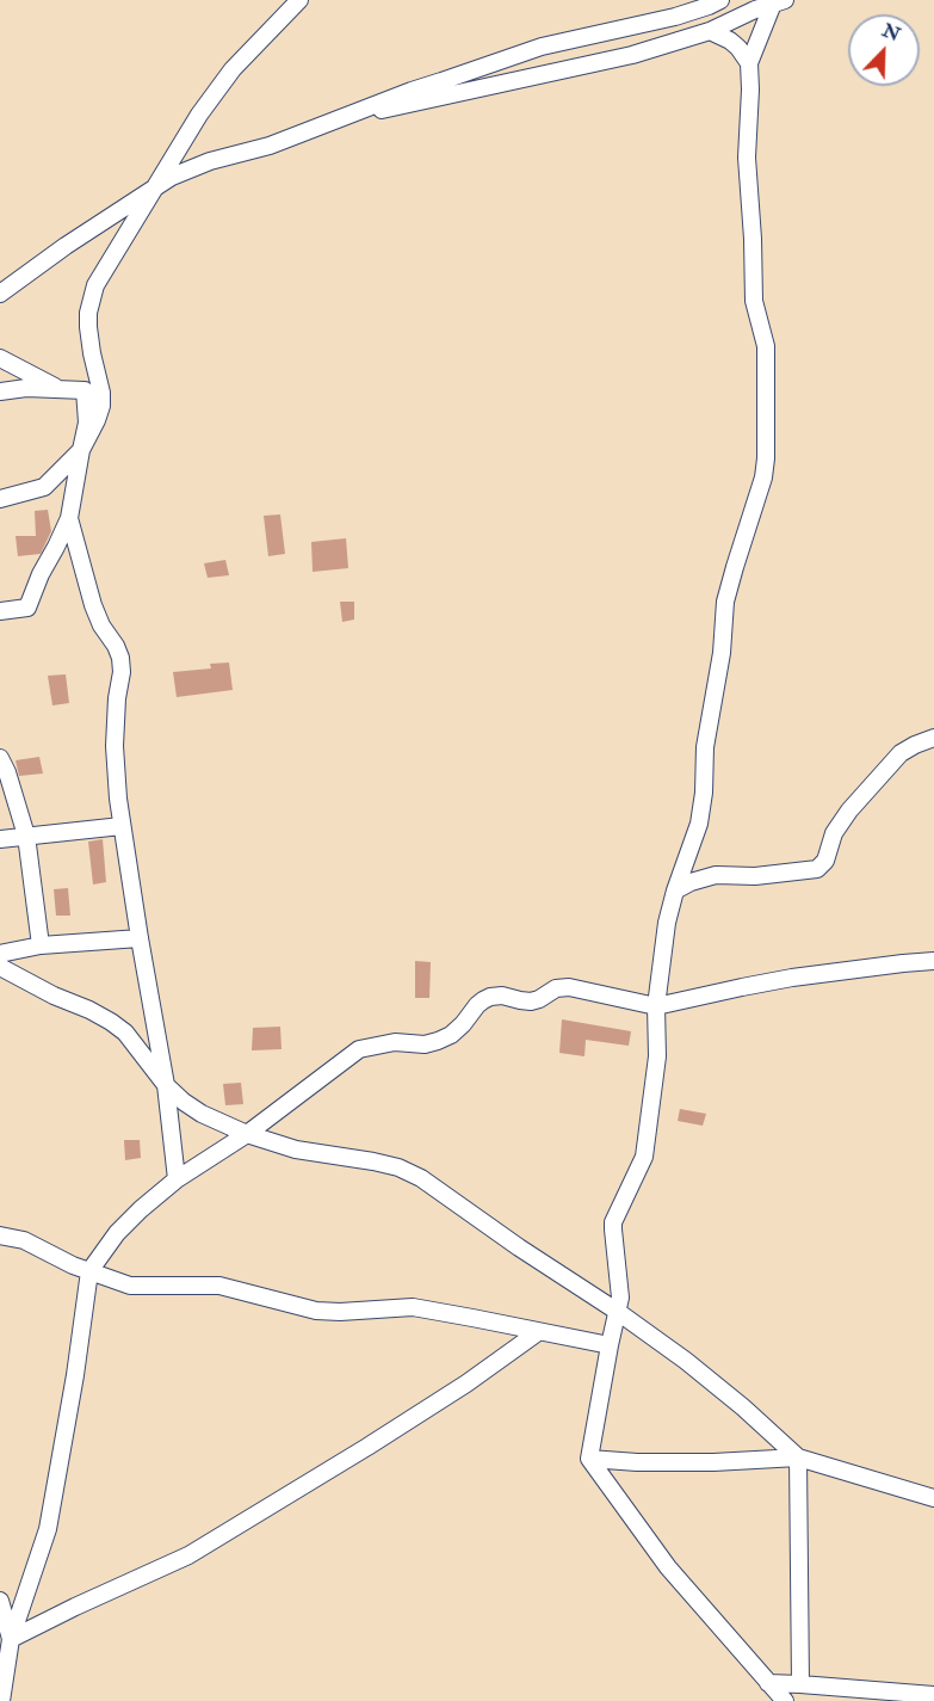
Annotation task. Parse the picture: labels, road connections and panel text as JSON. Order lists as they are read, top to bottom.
{
  "north": "top right"
}
